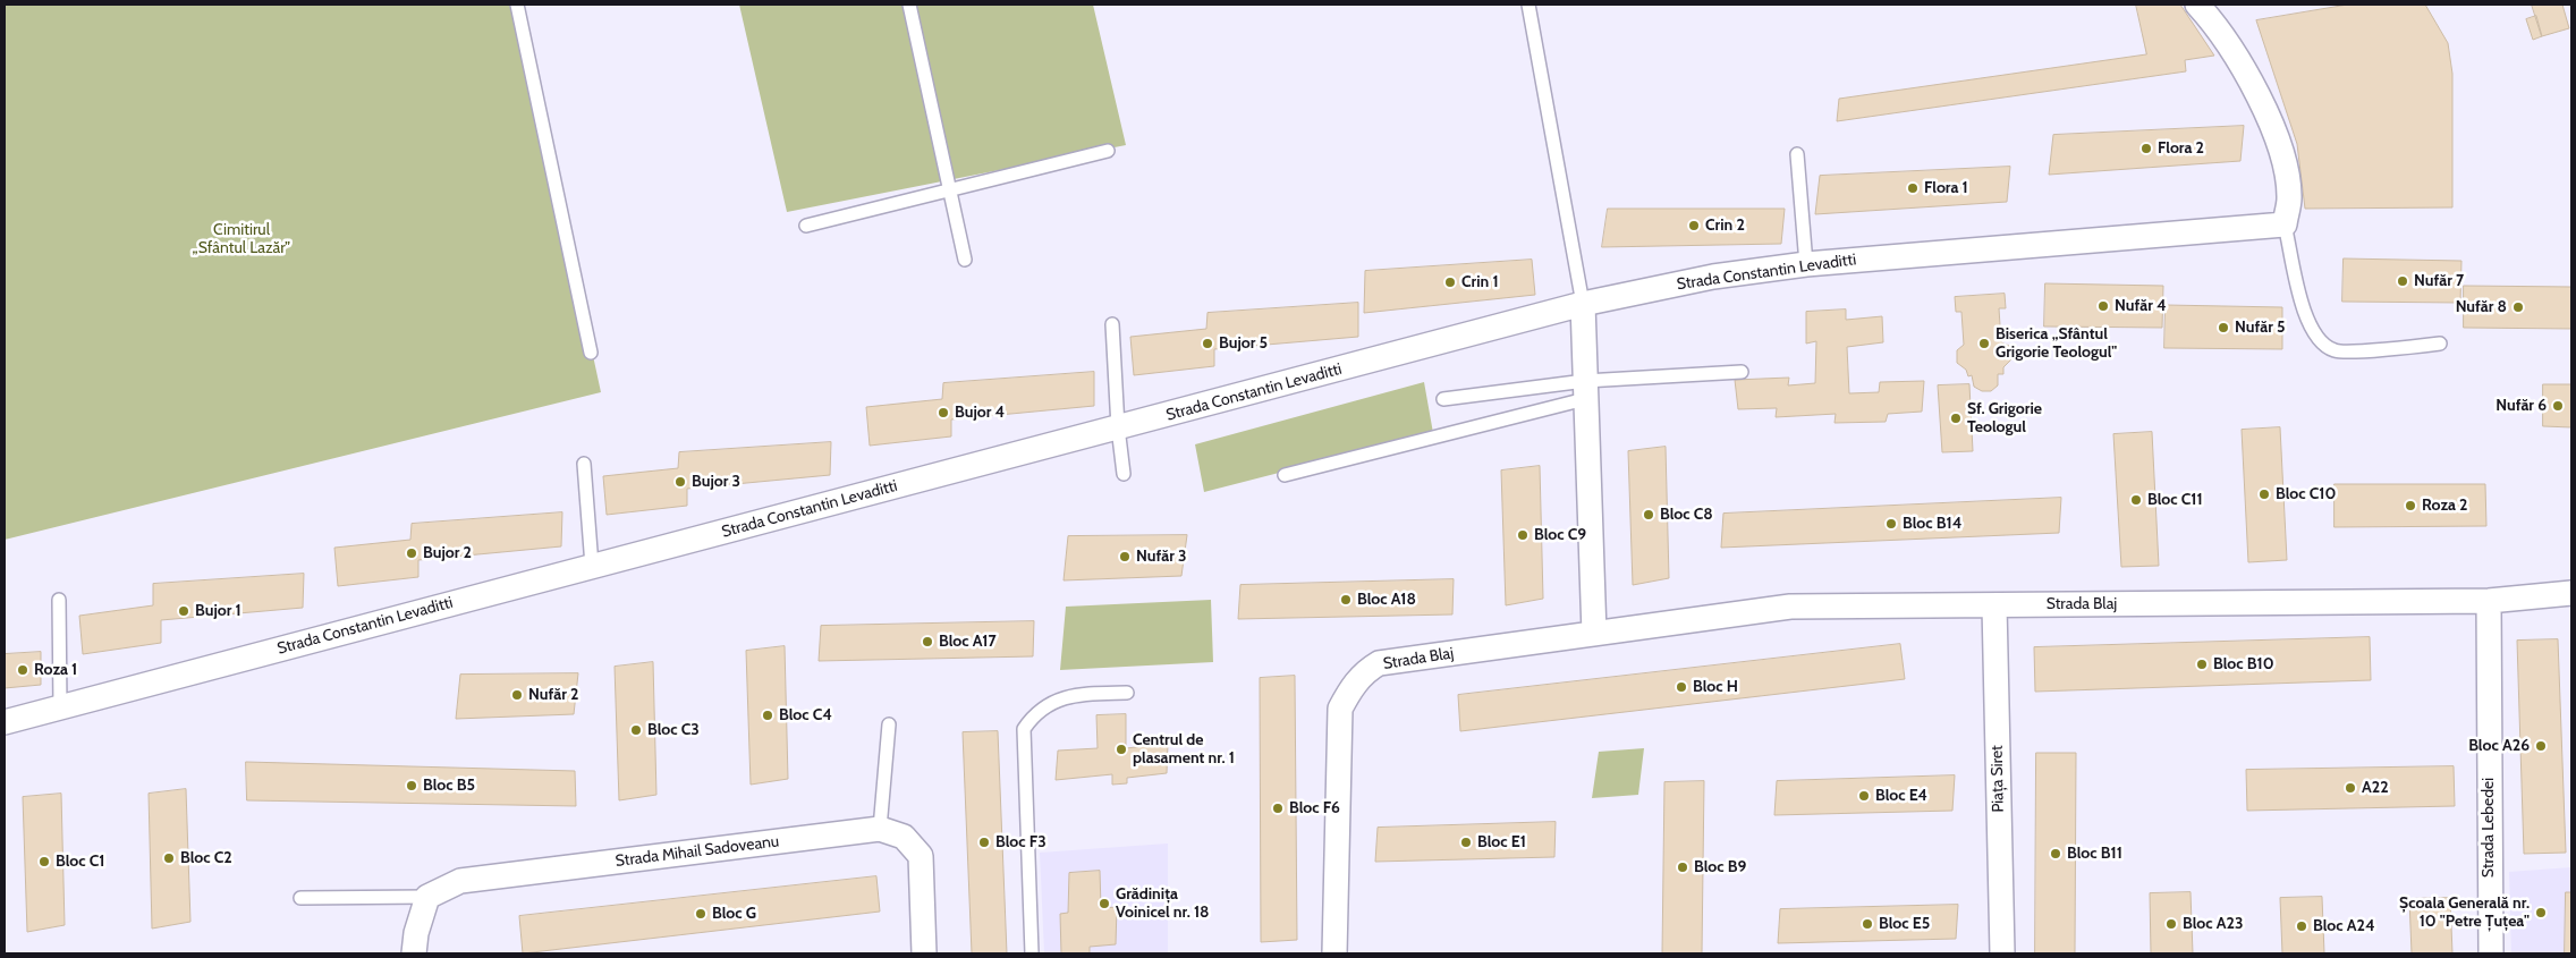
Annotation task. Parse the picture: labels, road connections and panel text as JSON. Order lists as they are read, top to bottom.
{
  "streets": {
    "street": [
      "Strada Constantin Levaditti",
      "Strada Blaj",
      "Piața Siret",
      "Strada Lebedei",
      "Strada Mihail Sadoveanu"
    ]
  },
  "crossings": [
    ["Strada Blaj", "Piața Siret"],
    ["Strada Blaj", "Strada Lebedei"]
  ],
  "parks": ["Cimitirul „Sfântul Lazăr”"],
  "places": [
    "Flora 2",
    "Flora 1",
    "Crin 2",
    "Nufăr 7",
    "Crin 1",
    "Nufăr 4",
    "Nufăr 8",
    "Nufăr 5",
    "Bujor 5",
    "Biserica „Sfântul Grigorie Teologul\"",
    "Nufăr 6",
    "Bujor 4",
    "Sf. Grigorie Teologul",
    "Bujor 3",
    "Bloc C10",
    "Bloc C11",
    "Roza 2",
    "Bloc C8",
    "Bloc B14",
    "Bloc C9",
    "Bujor 2",
    "Nufăr 3",
    "Bloc A18",
    "Bujor 1",
    "Bloc A17",
    "Bloc B10",
    "Roza 1",
    "Bloc H",
    "Nufăr 2",
    "Bloc C4",
    "Bloc C3",
    "Bloc A26",
    "Centrul de plasament nr. 1",
    "Bloc B5",
    "A22",
    "Bloc E4",
    "Bloc F6",
    "Bloc F3",
    "Bloc E1",
    "Bloc B11",
    "Bloc C2",
    "Bloc C1",
    "Bloc B9",
    "Grădinița Voinicel nr. 18",
    "Școala Generală nr. 10 \"Petre Țuțea\"",
    "Bloc G",
    "Bloc E5",
    "Bloc A23",
    "Bloc A24"
  ]
}
